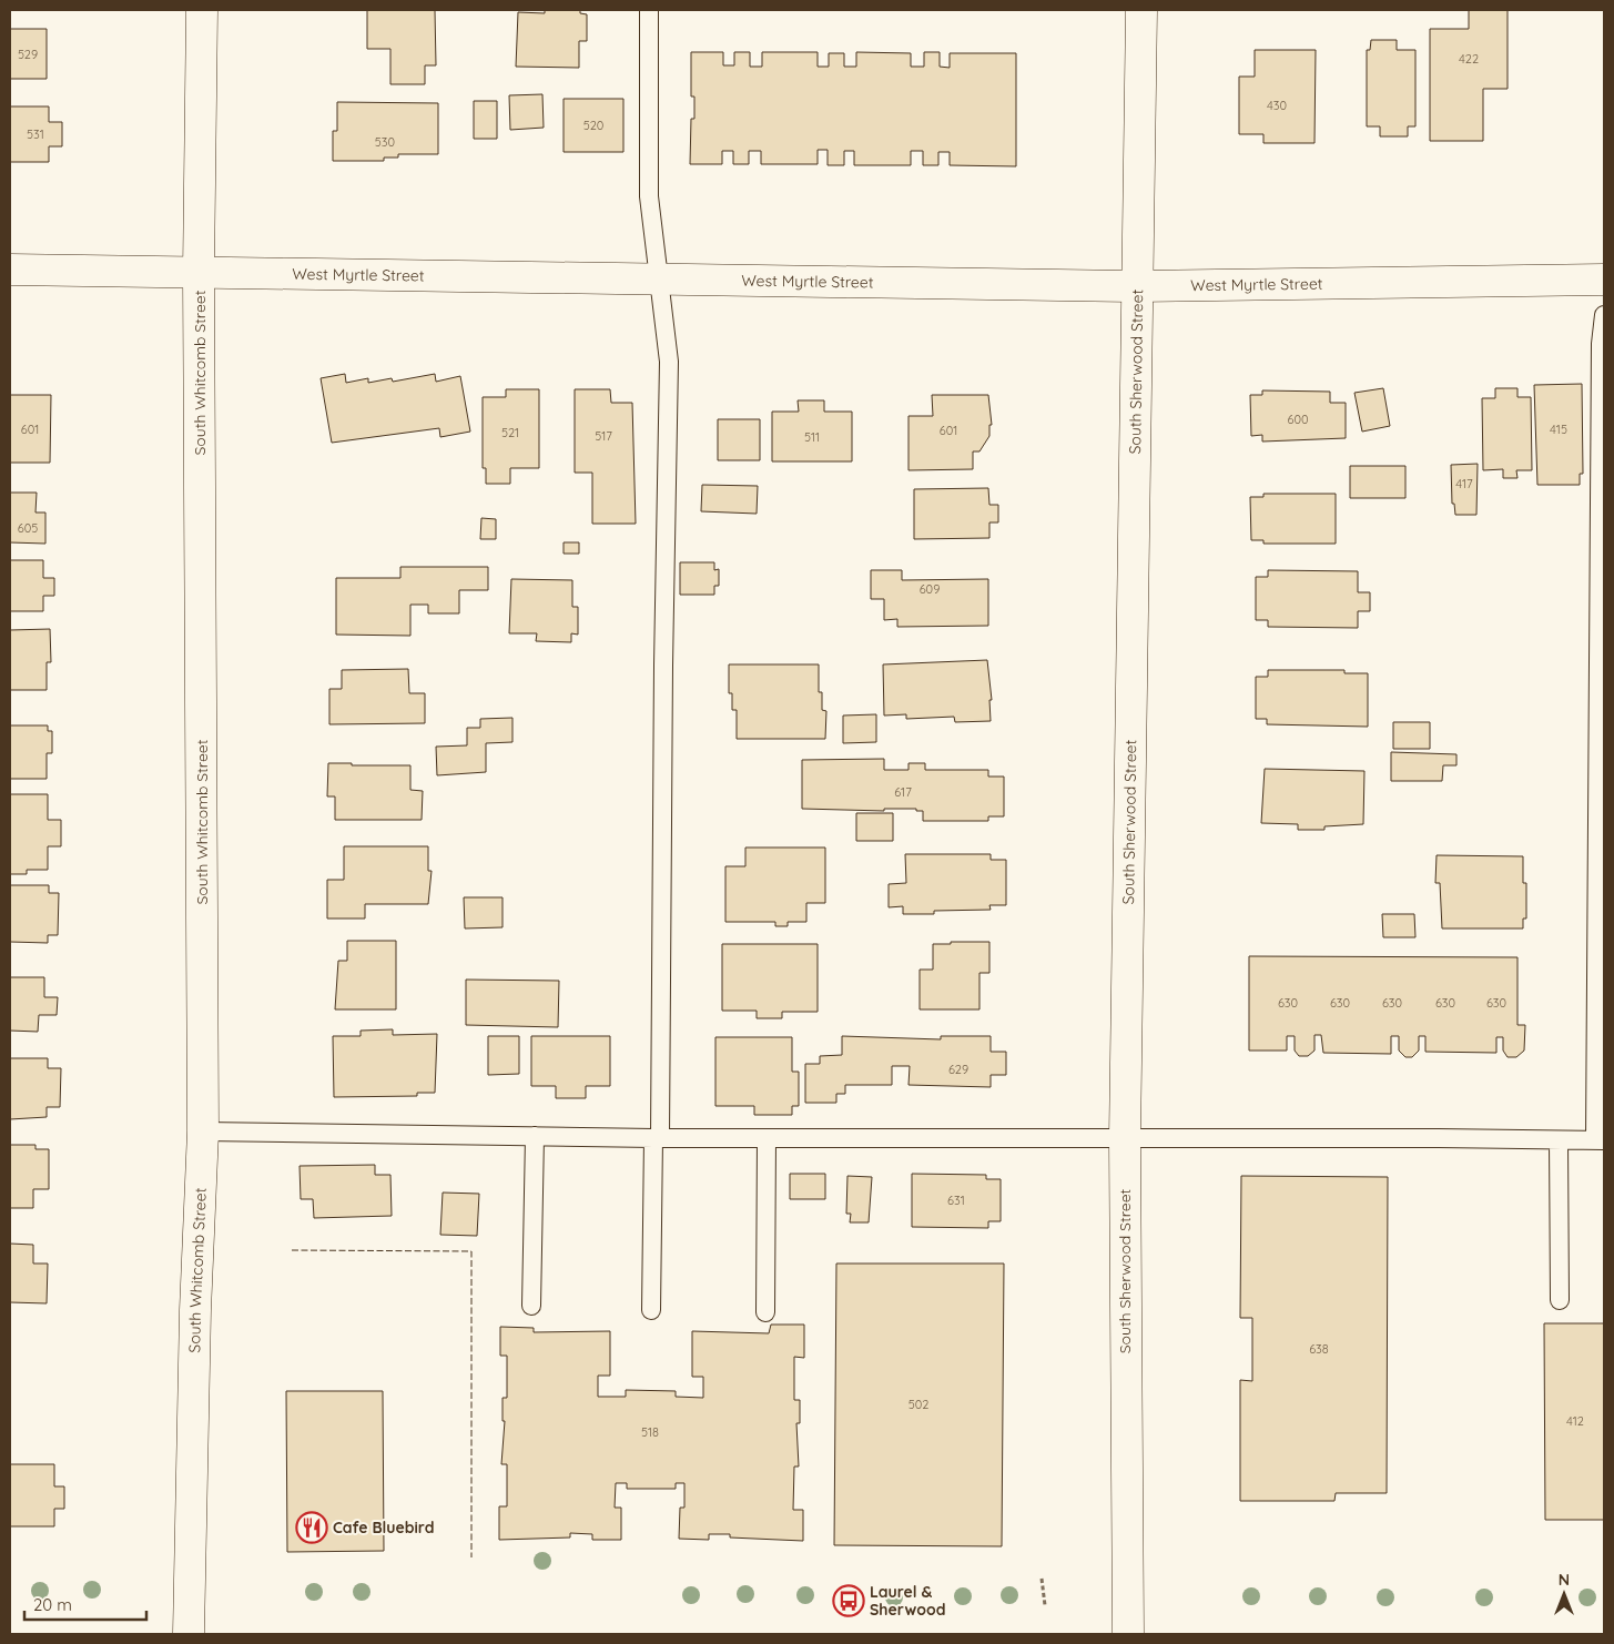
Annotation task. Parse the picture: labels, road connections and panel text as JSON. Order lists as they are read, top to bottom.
{
  "streets": {
    "street": ["West Myrtle Street", "South Whitcomb Street", "South Sherwood Street"]
  },
  "crossings": [
    ["West Myrtle Street", "South Whitcomb Street"],
    ["West Myrtle Street", "South Sherwood Street"]
  ],
  "places": {
    "restaurant": ["Cafe Bluebird"],
    "bus stop": ["Laurel & Sherwood"]
  },
  "house_numbers": [
    "529",
    "422",
    "430",
    "520",
    "531",
    "530",
    "600",
    "601",
    "415",
    "601",
    "521",
    "517",
    "511",
    "417",
    "605",
    "609",
    "617",
    "630",
    "630",
    "630",
    "630",
    "630",
    "629",
    "631",
    "638",
    "502",
    "412",
    "518"
  ],
  "scale_bar": "20 m",
  "north": "top"
}
